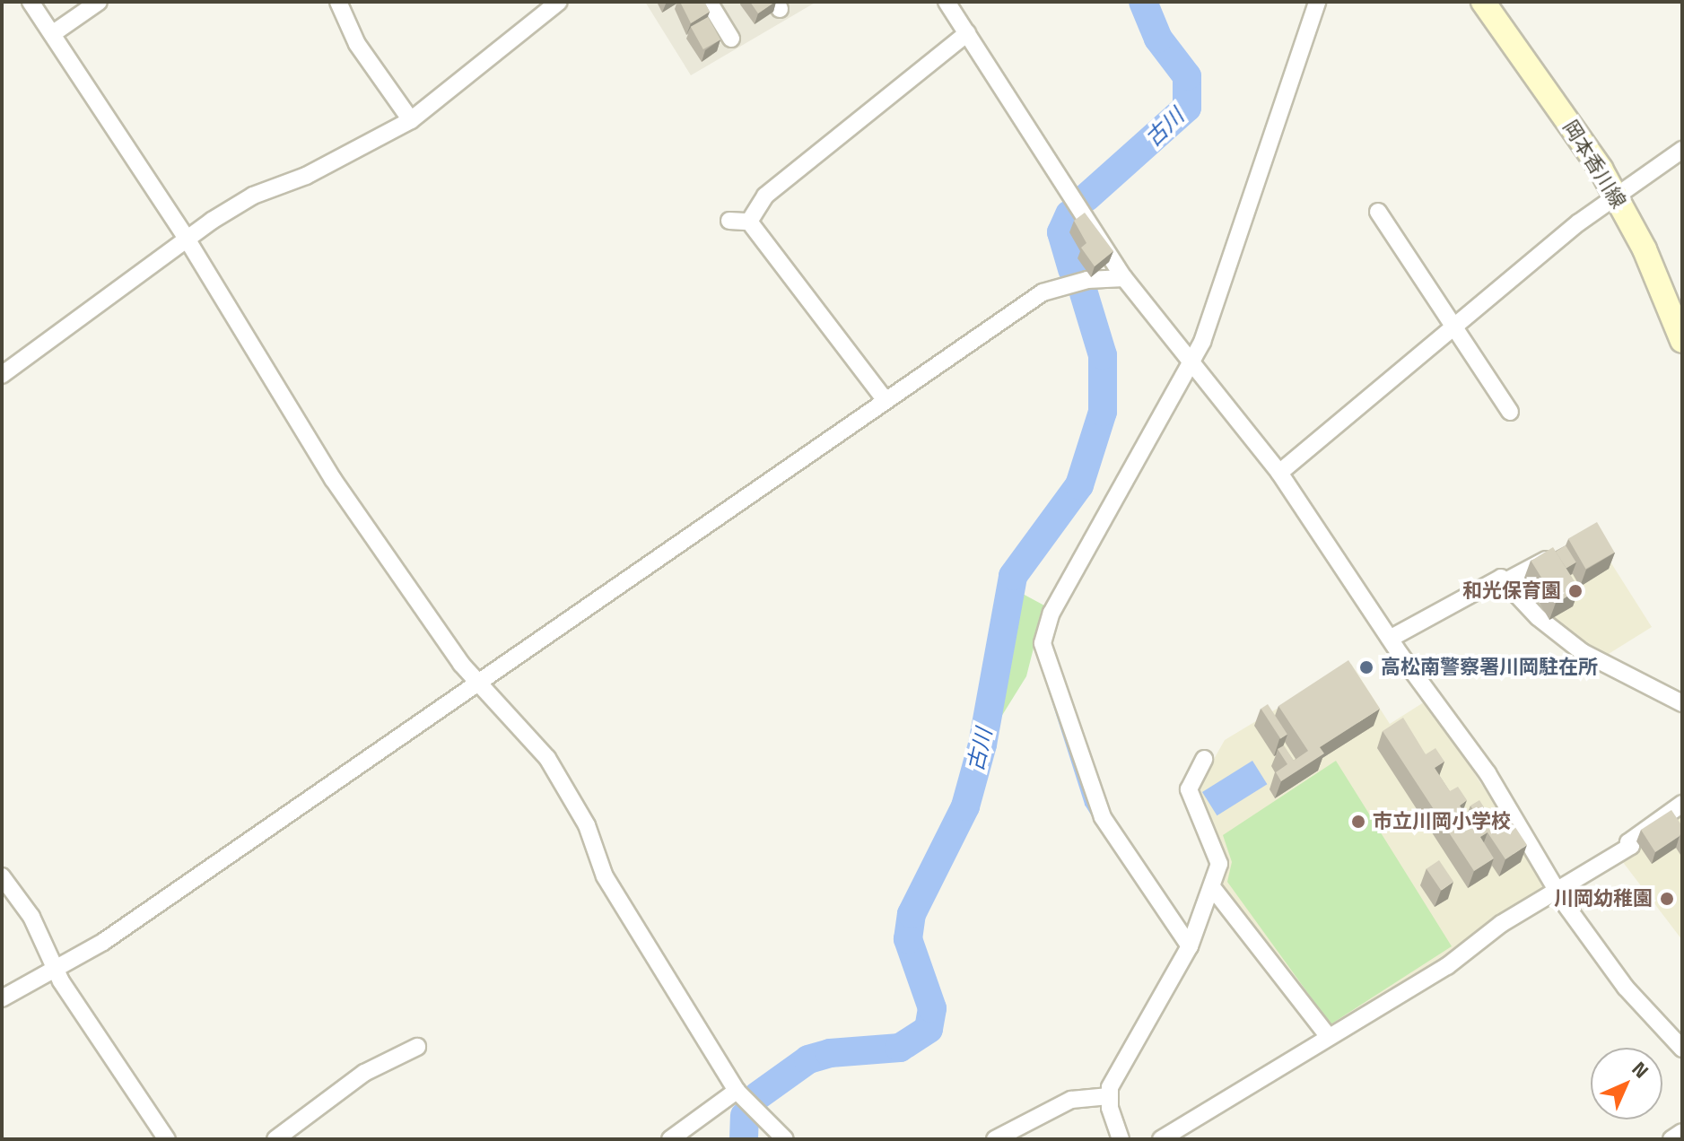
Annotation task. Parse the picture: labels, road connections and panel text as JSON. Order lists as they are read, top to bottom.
{
  "streets": {
    "main road": ["岡本香川線"]
  },
  "water": ["古川"],
  "places": [
    "和光保育園",
    "高松南警察署川岡駐在所",
    "市立川岡小学校",
    "川岡幼稚園"
  ],
  "north": "top right"
}
